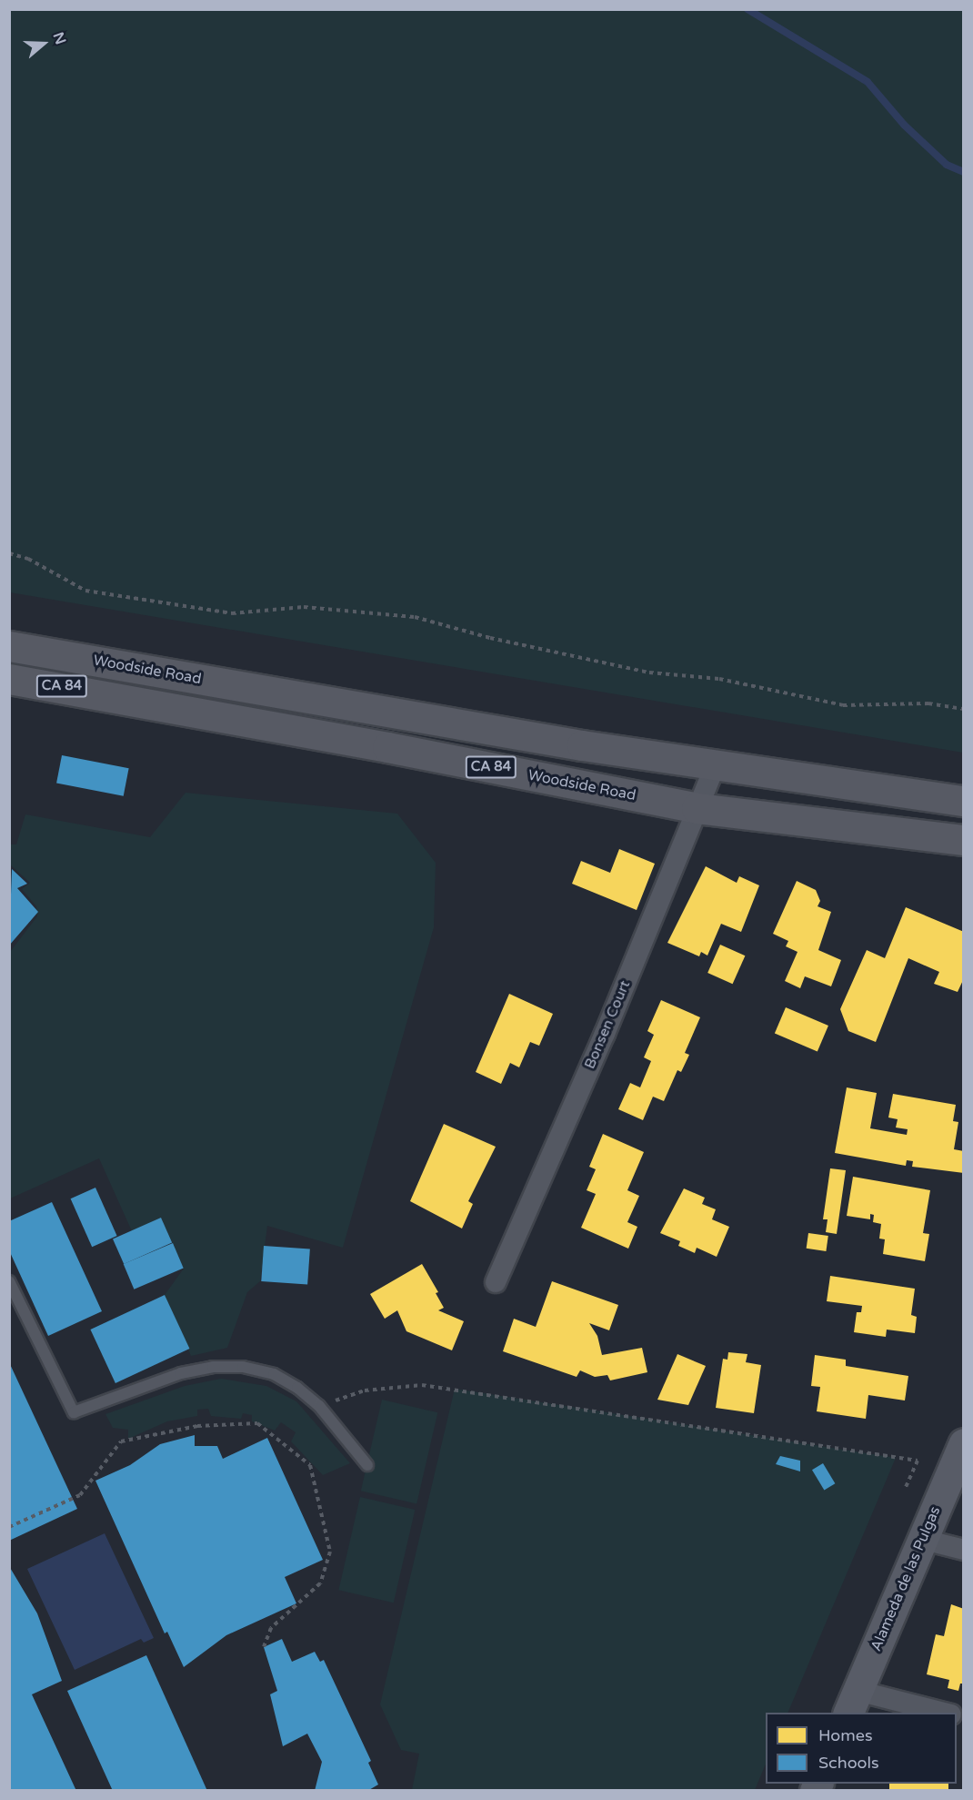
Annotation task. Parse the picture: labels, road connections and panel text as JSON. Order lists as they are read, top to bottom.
{
  "streets": {
    "main road": ["Woodside Road", "CA 84", "Alameda de las Pulgas"],
    "street": ["Bonsen Court"]
  },
  "crossings": [
    ["Woodside Road", "Bonsen Court"]
  ],
  "legend": ["Homes", "Schools"],
  "north": "right"
}
